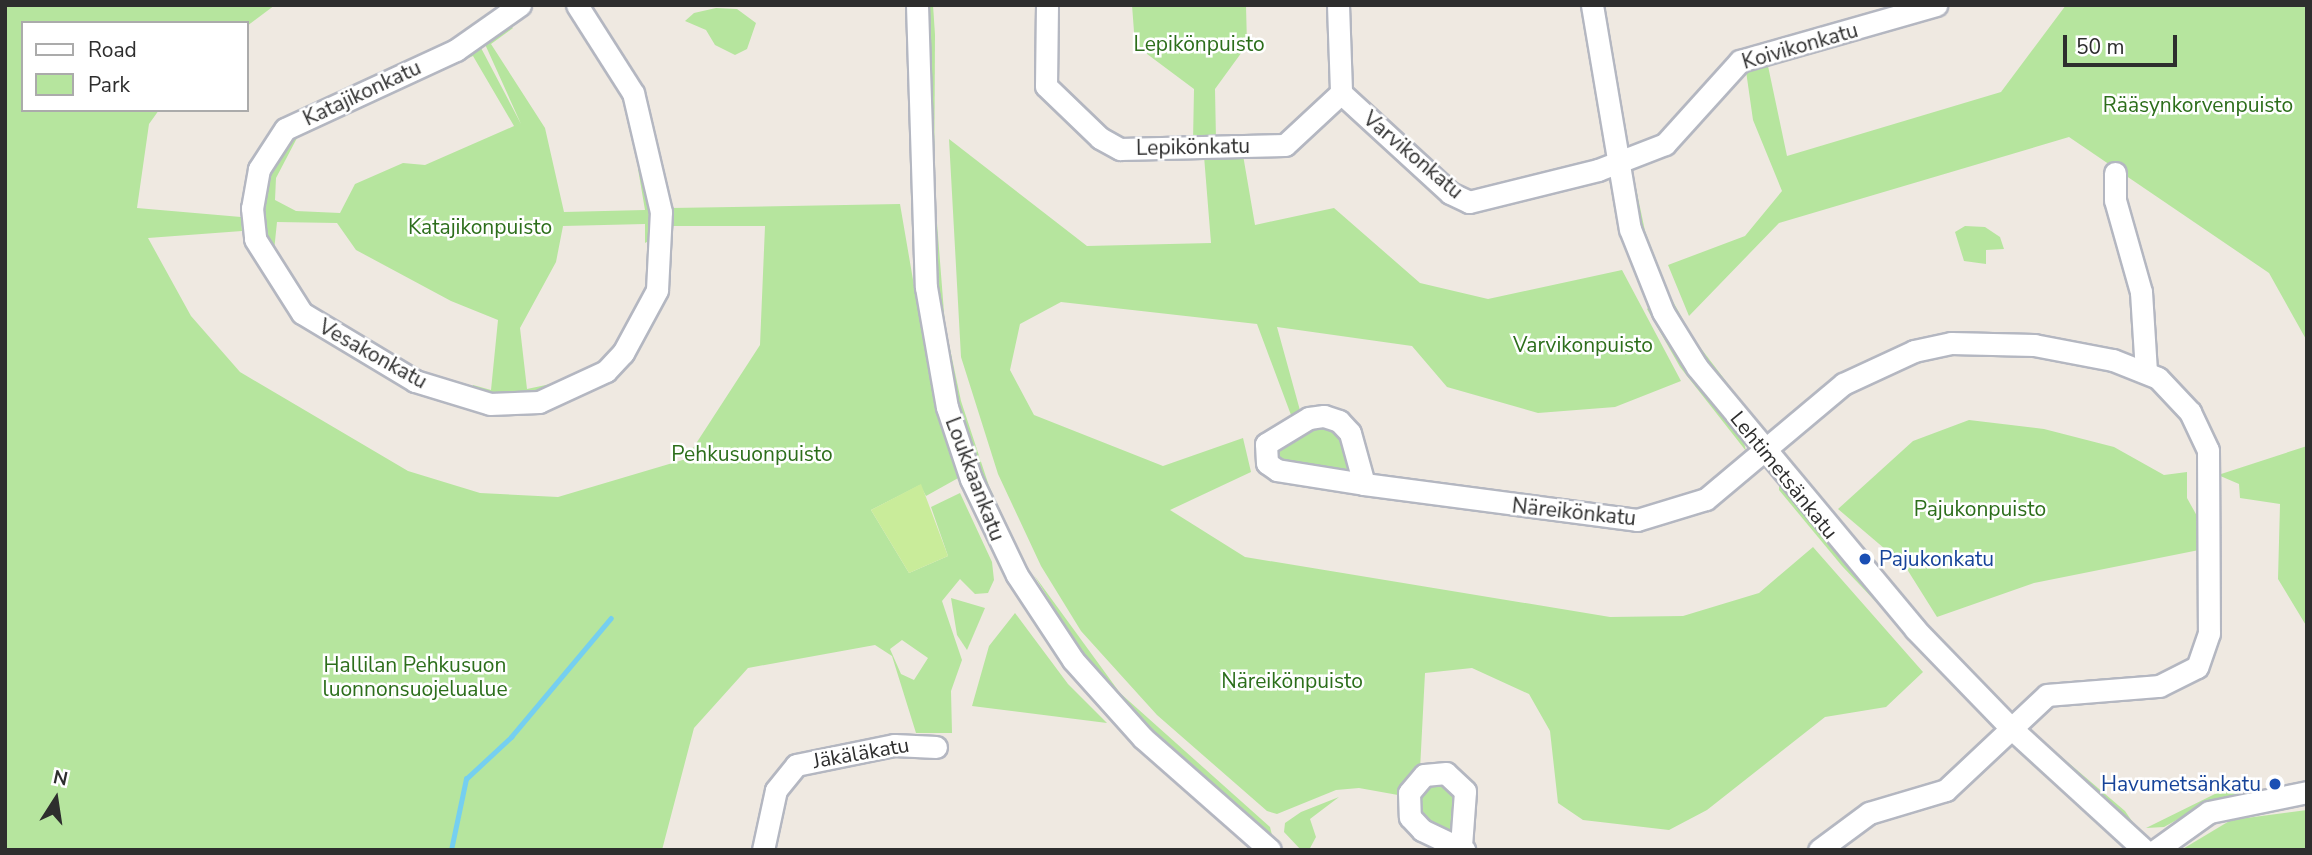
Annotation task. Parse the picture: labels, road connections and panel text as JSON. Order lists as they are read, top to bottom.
{
  "streets": {
    "street": [
      "Koivikonkatu",
      "Katajikonkatu",
      "Lepikönkatu",
      "Varvikonkatu",
      "Vesakonkatu",
      "Lehtimetsänkatu",
      "Loukkaankatu",
      "Näreikönkatu",
      "Jäkäläkatu"
    ]
  },
  "crossings": [
    ["Koivikonkatu", "Varvikonkatu"],
    ["Koivikonkatu", "Lehtimetsänkatu"],
    ["Katajikonkatu", "Vesakonkatu"],
    ["Lepikönkatu", "Varvikonkatu"],
    ["Varvikonkatu", "Lehtimetsänkatu"],
    ["Lehtimetsänkatu", "Näreikönkatu"]
  ],
  "parks": [
    "Lepikönpuisto",
    "Rääsynkorvenpuisto",
    "Katajikonpuisto",
    "Varvikonpuisto",
    "Pehkusuonpuisto",
    "Pajukonpuisto",
    "Hallilan Pehkusuon luonnonsuojelualue",
    "Näreikönpuisto"
  ],
  "places": ["Pajukonkatu", "Havumetsänkatu"],
  "legend": ["Road", "Park"],
  "scale_bar": "50 m",
  "north": "top"
}
